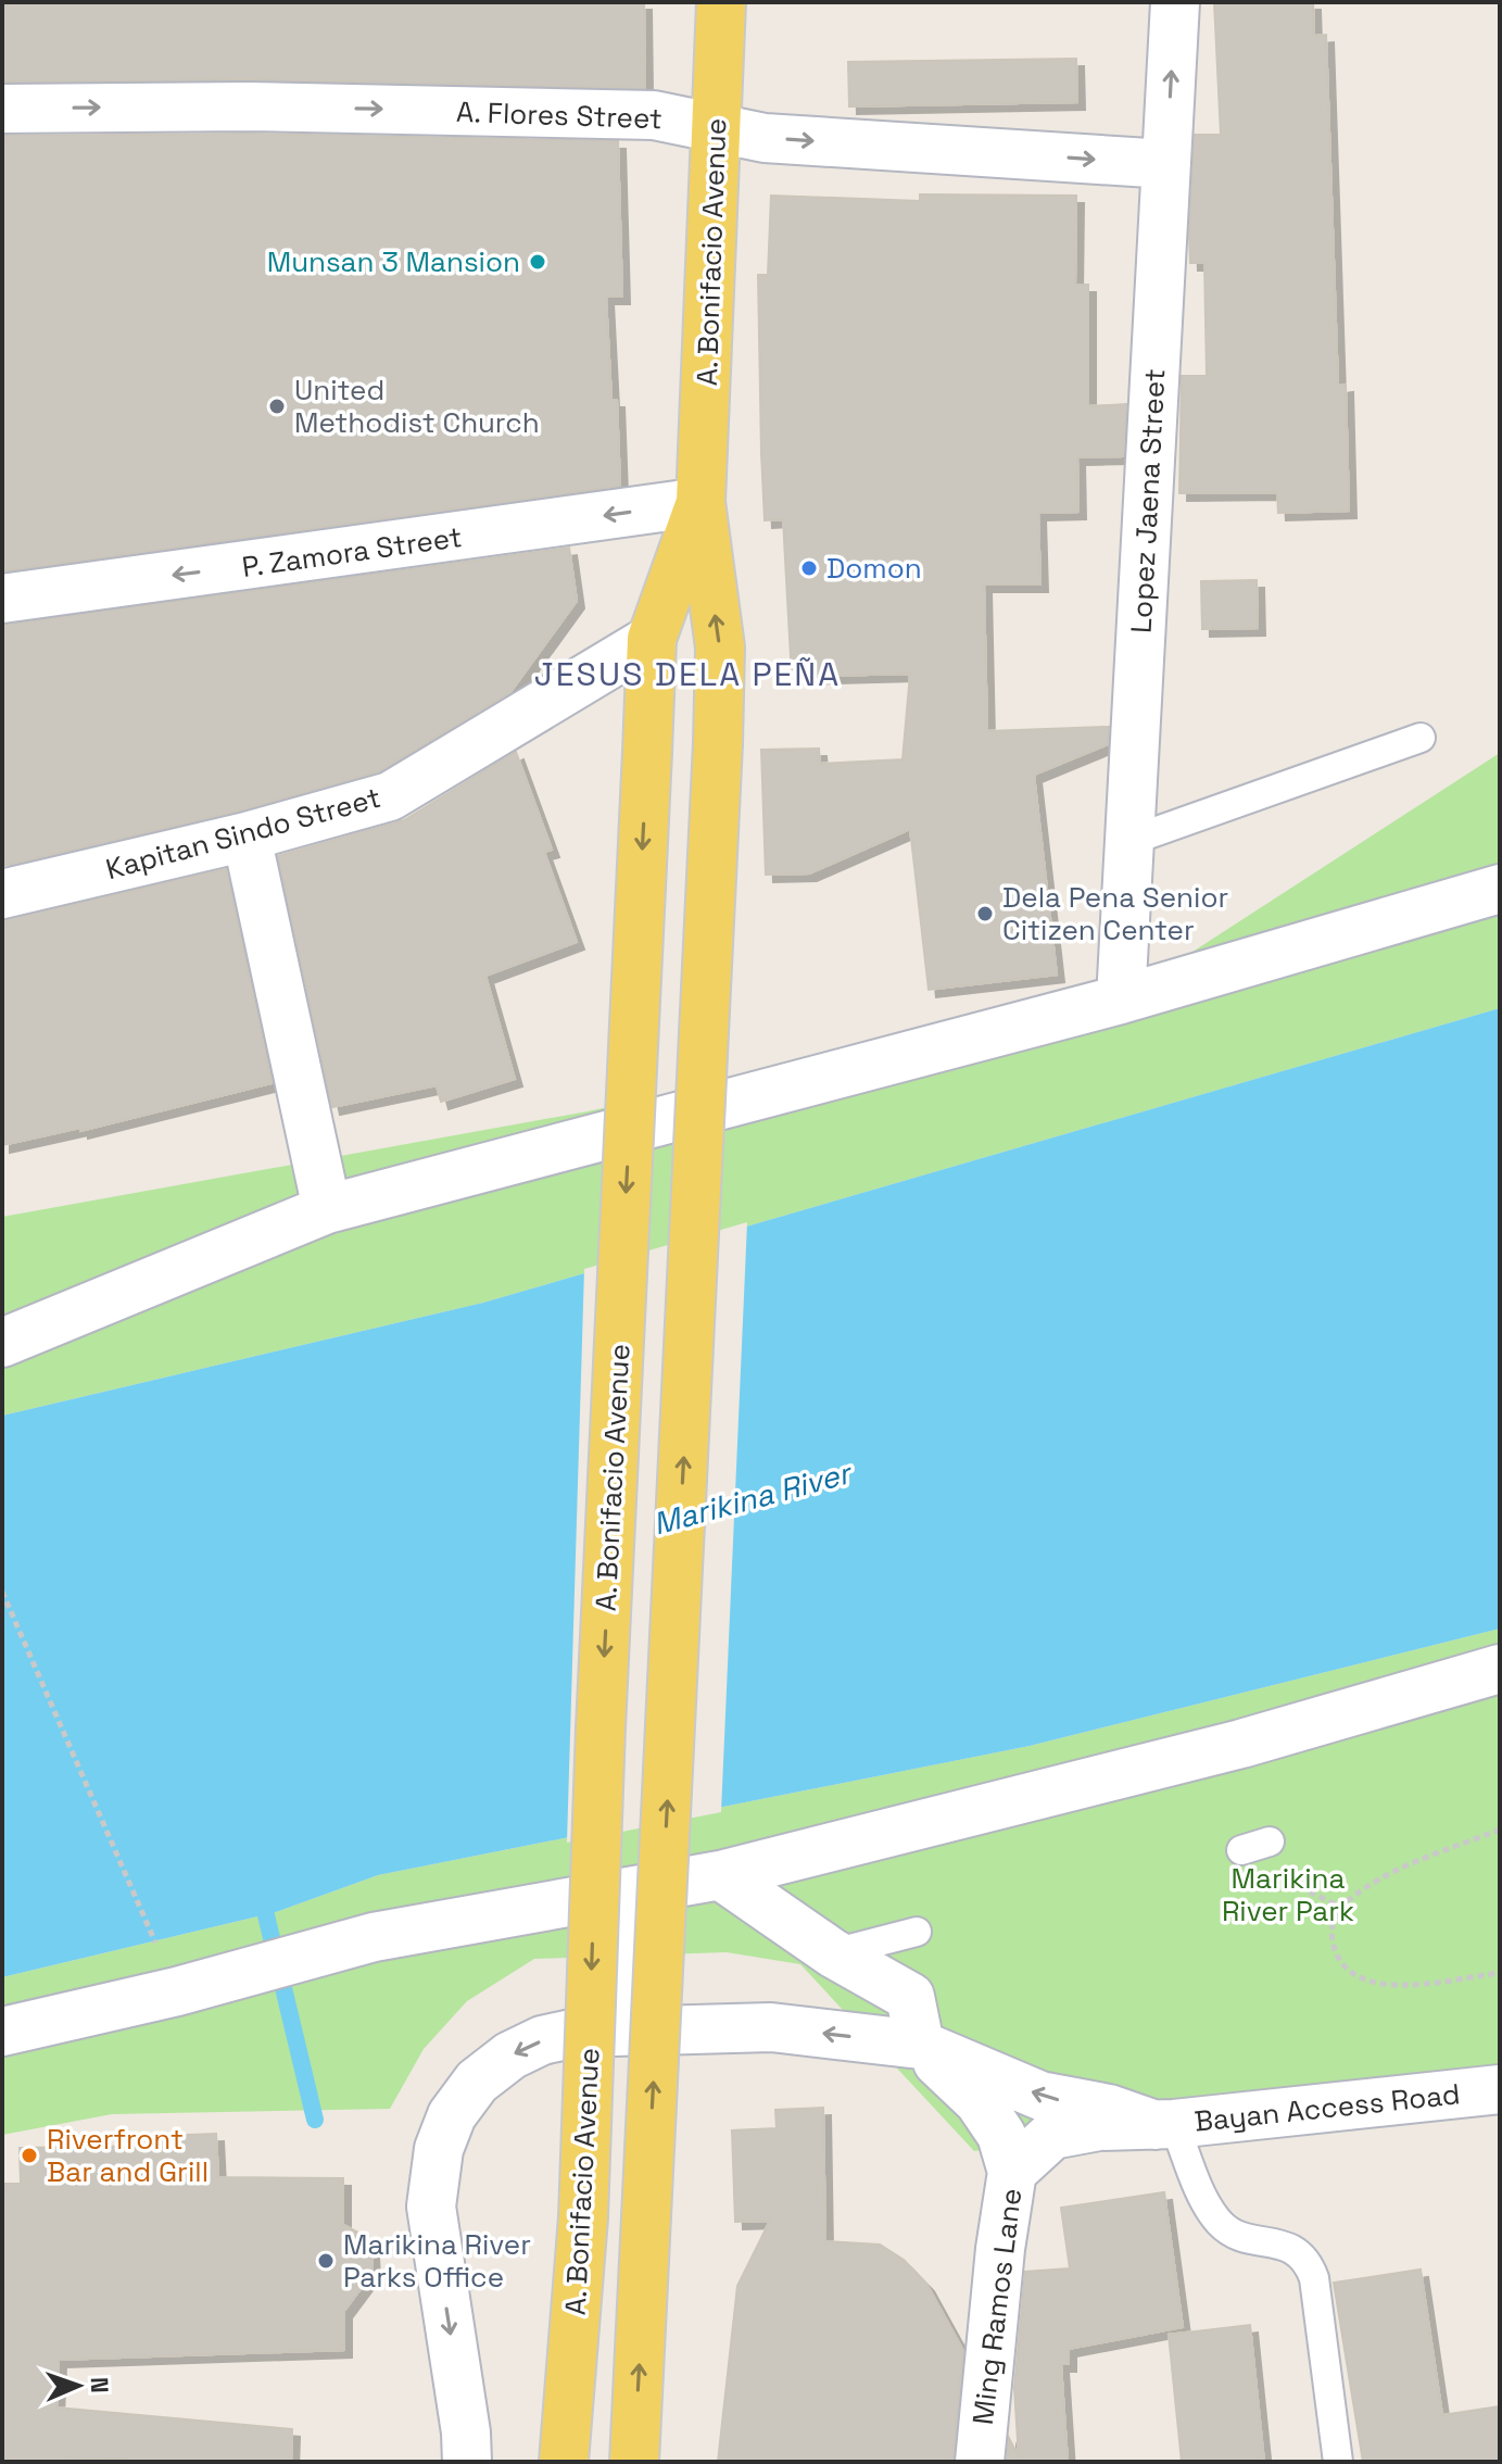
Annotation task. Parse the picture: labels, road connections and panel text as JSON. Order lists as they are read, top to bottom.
{
  "streets": {
    "main road": ["A. Bonifacio Avenue"],
    "street": [
      "A. Flores Street",
      "Lopez Jaena Street",
      "P. Zamora Street",
      "Kapitan Sindo Street",
      "Bayan Access Road",
      "Ming Ramos Lane"
    ]
  },
  "crossings": [
    ["A. Flores Street", "A. Bonifacio Avenue"],
    ["A. Flores Street", "Lopez Jaena Street"],
    ["A. Bonifacio Avenue", "P. Zamora Street"],
    ["A. Bonifacio Avenue", "Kapitan Sindo Street"],
    ["Bayan Access Road", "Ming Ramos Lane"]
  ],
  "one_way": ["A. Flores Street", "P. Zamora Street"],
  "districts": ["JESUS DELA PEÑA"],
  "water": ["Marikina River"],
  "parks": ["Marikina River Park"],
  "places": [
    "Munsan 3 Mansion",
    "United Methodist Church",
    "Domon",
    "Dela Pena Senior Citizen Center",
    "Riverfront Bar and Grill",
    "Marikina River Parks Office"
  ],
  "north": "right"
}
